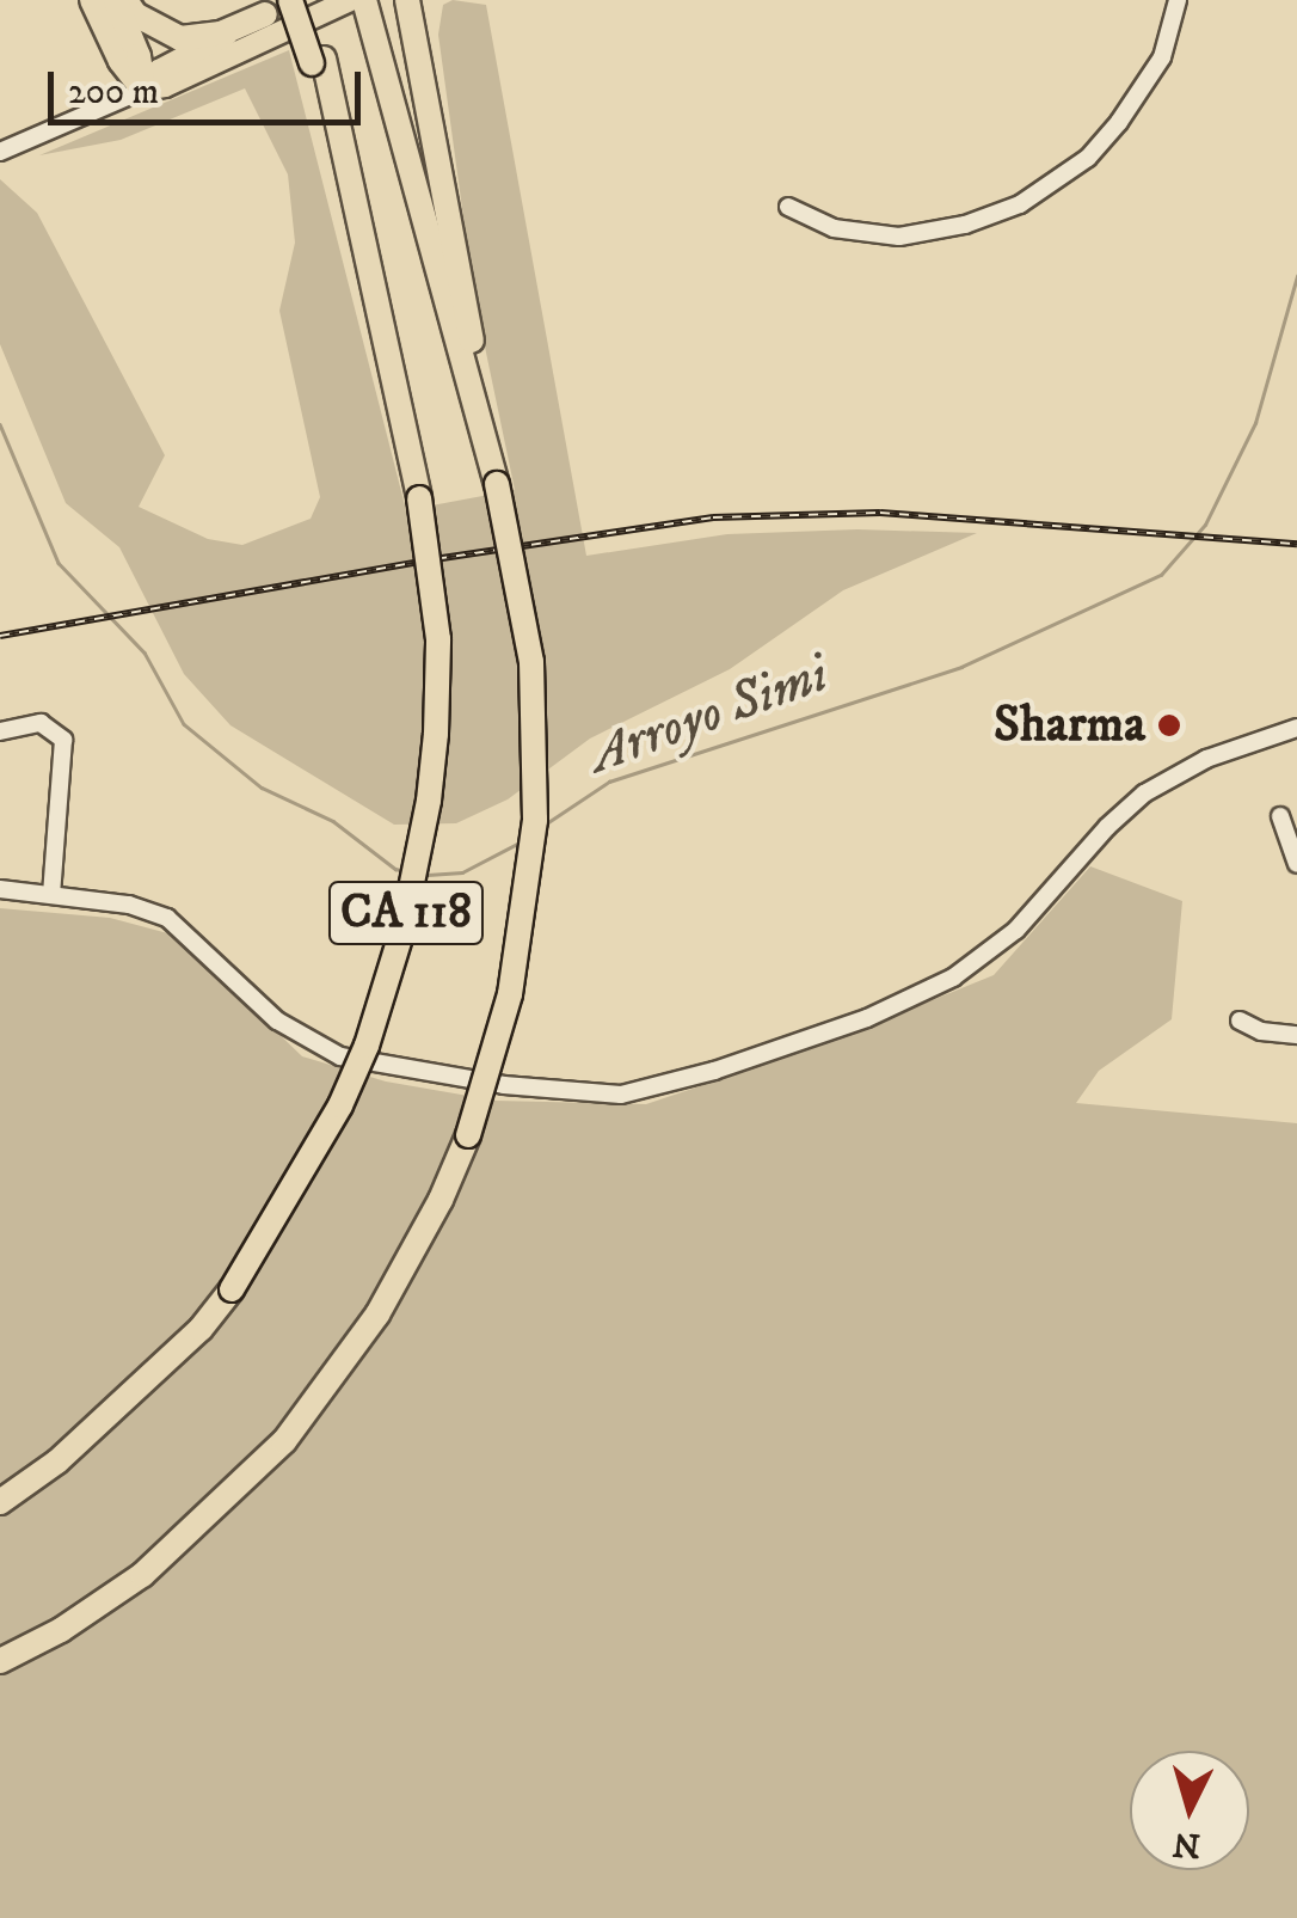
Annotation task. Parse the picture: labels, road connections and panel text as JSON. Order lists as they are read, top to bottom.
{
  "streets": {
    "highway": ["CA 118"]
  },
  "water": ["Arroyo Simi"],
  "places": ["Sharma"],
  "scale_bar": "200 m",
  "north": "bottom"
}
